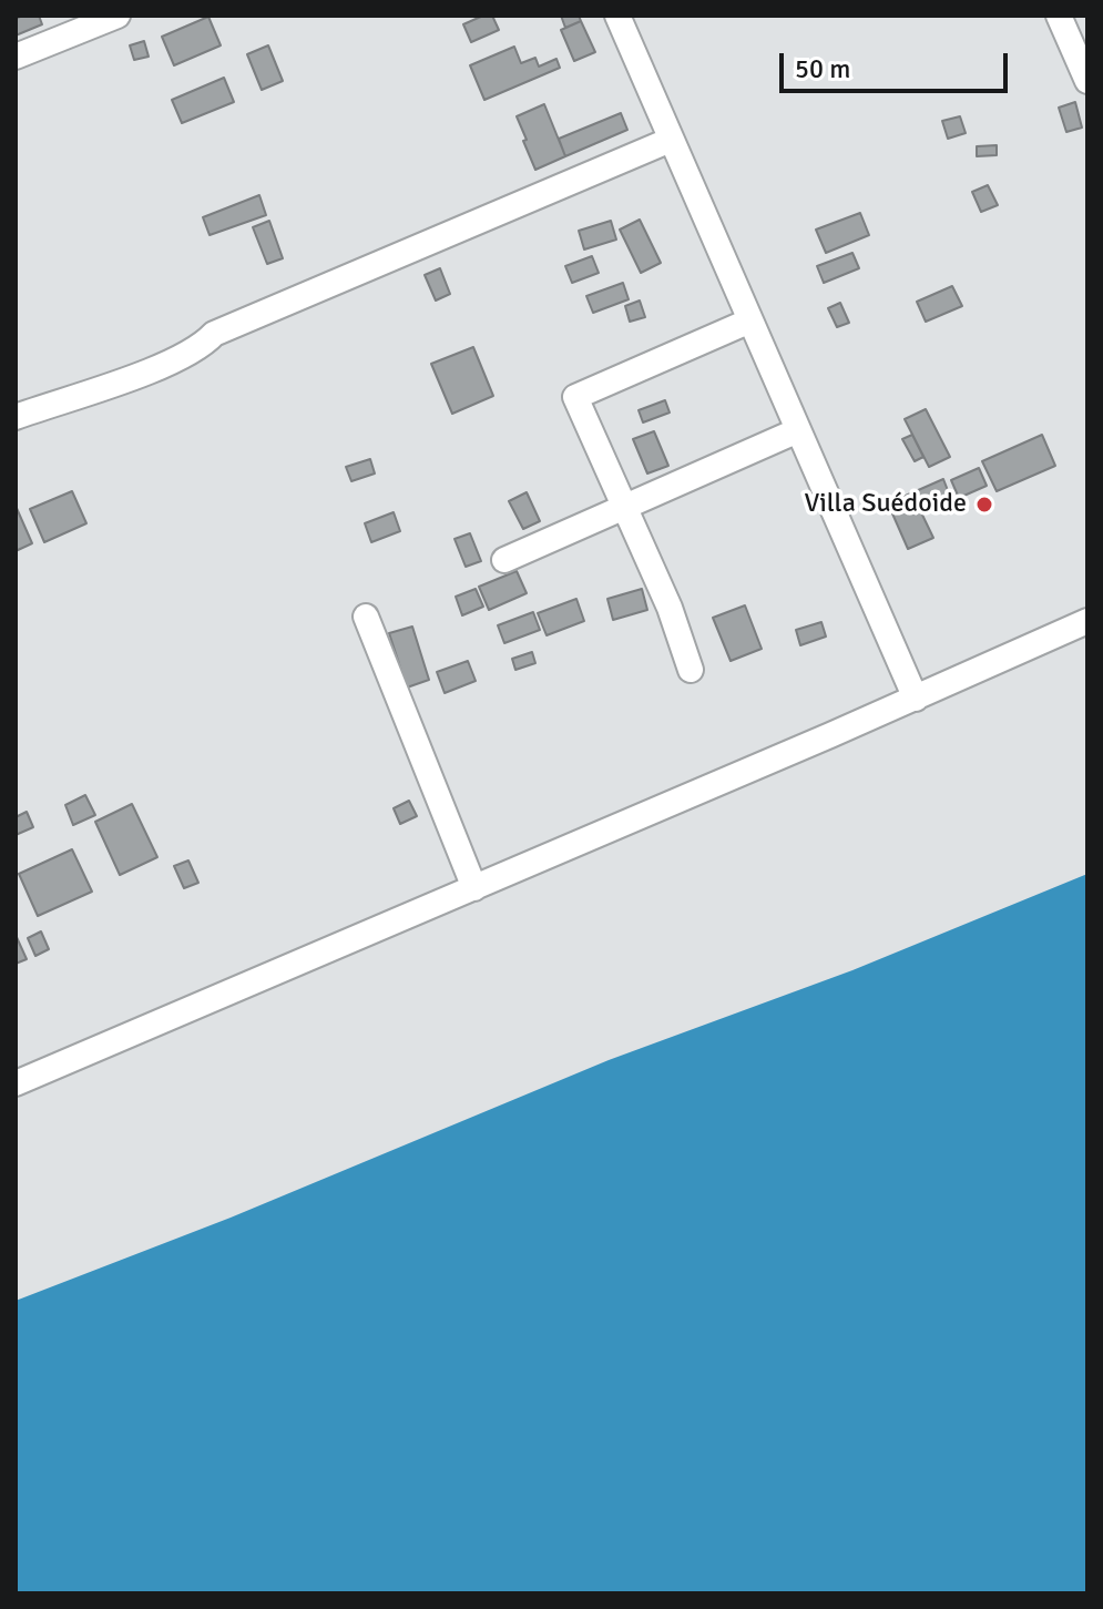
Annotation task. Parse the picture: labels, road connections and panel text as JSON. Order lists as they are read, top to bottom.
{
  "places": ["Villa Suédoide"],
  "scale_bar": "50 m"
}
